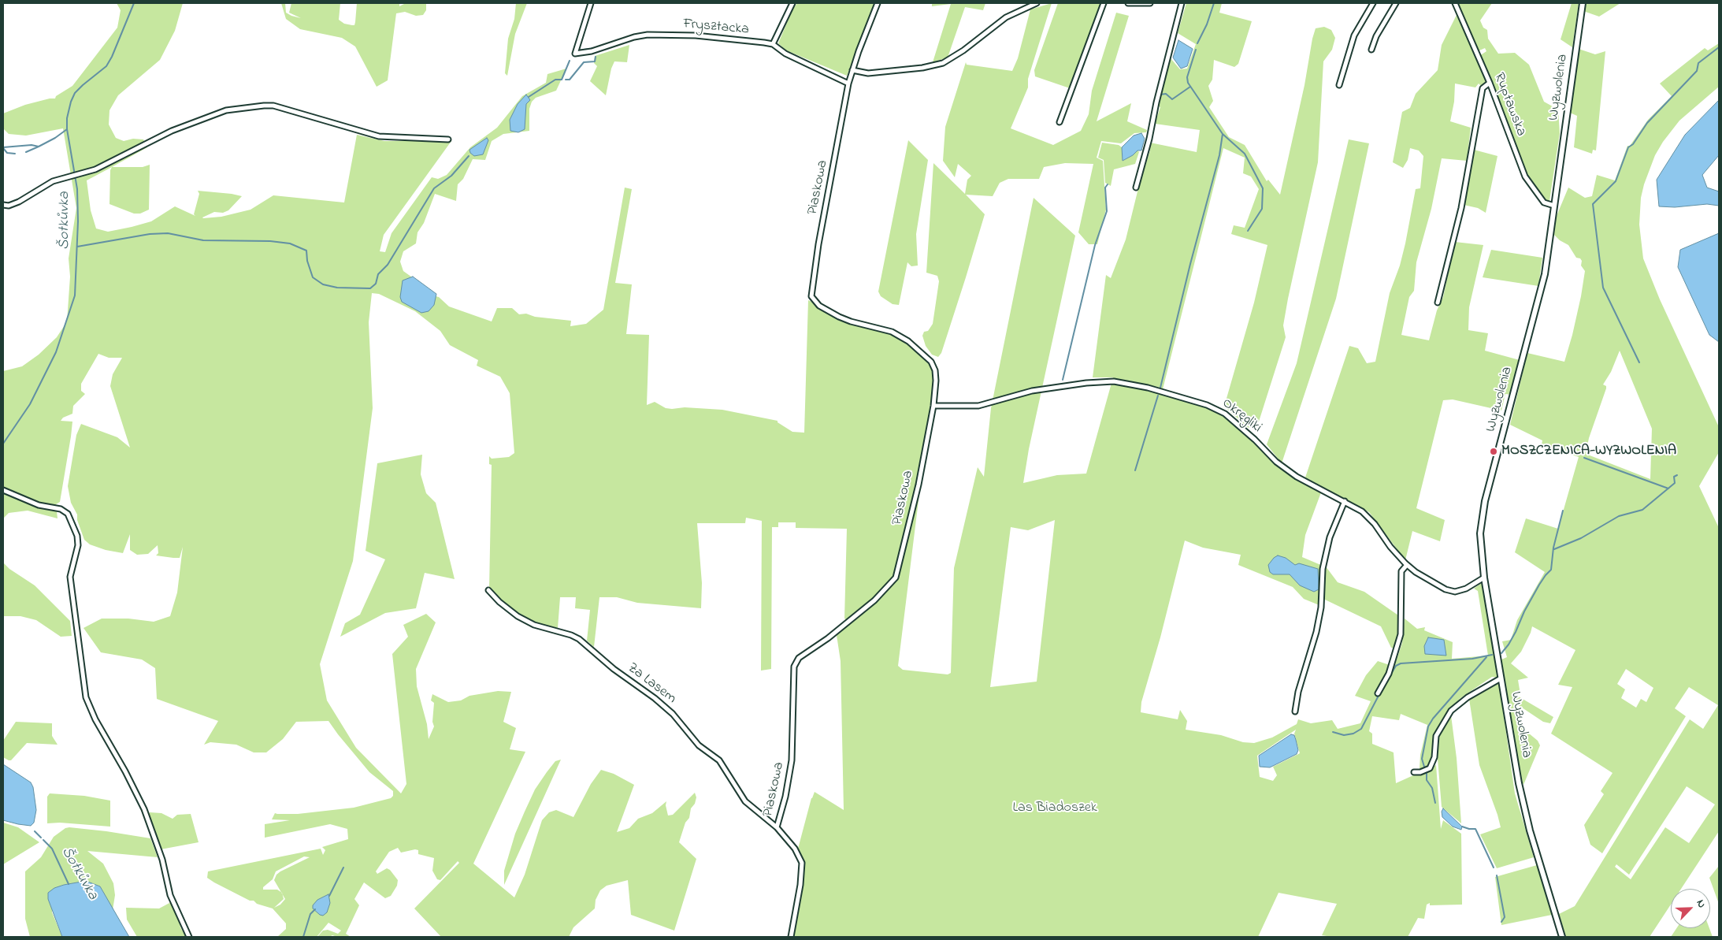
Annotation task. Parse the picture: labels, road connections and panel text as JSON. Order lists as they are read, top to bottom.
{
  "streets": {
    "street": [
      "Frysztacka",
      "Wyzwolenia",
      "Ruptawska",
      "Piaskowa",
      "Okręgliki",
      "Za Lasem"
    ]
  },
  "crossings": [
    ["Frysztacka", "Piaskowa"],
    ["Wyzwolenia", "Ruptawska"],
    ["Wyzwolenia", "Okręgliki"],
    ["Piaskowa", "Okręgliki"],
    ["Piaskowa", "Za Lasem"]
  ],
  "water": ["Šotkůvka"],
  "parks": ["Las Biadoszek"],
  "places": ["MOSZCZENICA-WYZWOLENIA"],
  "north": "top right"
}
